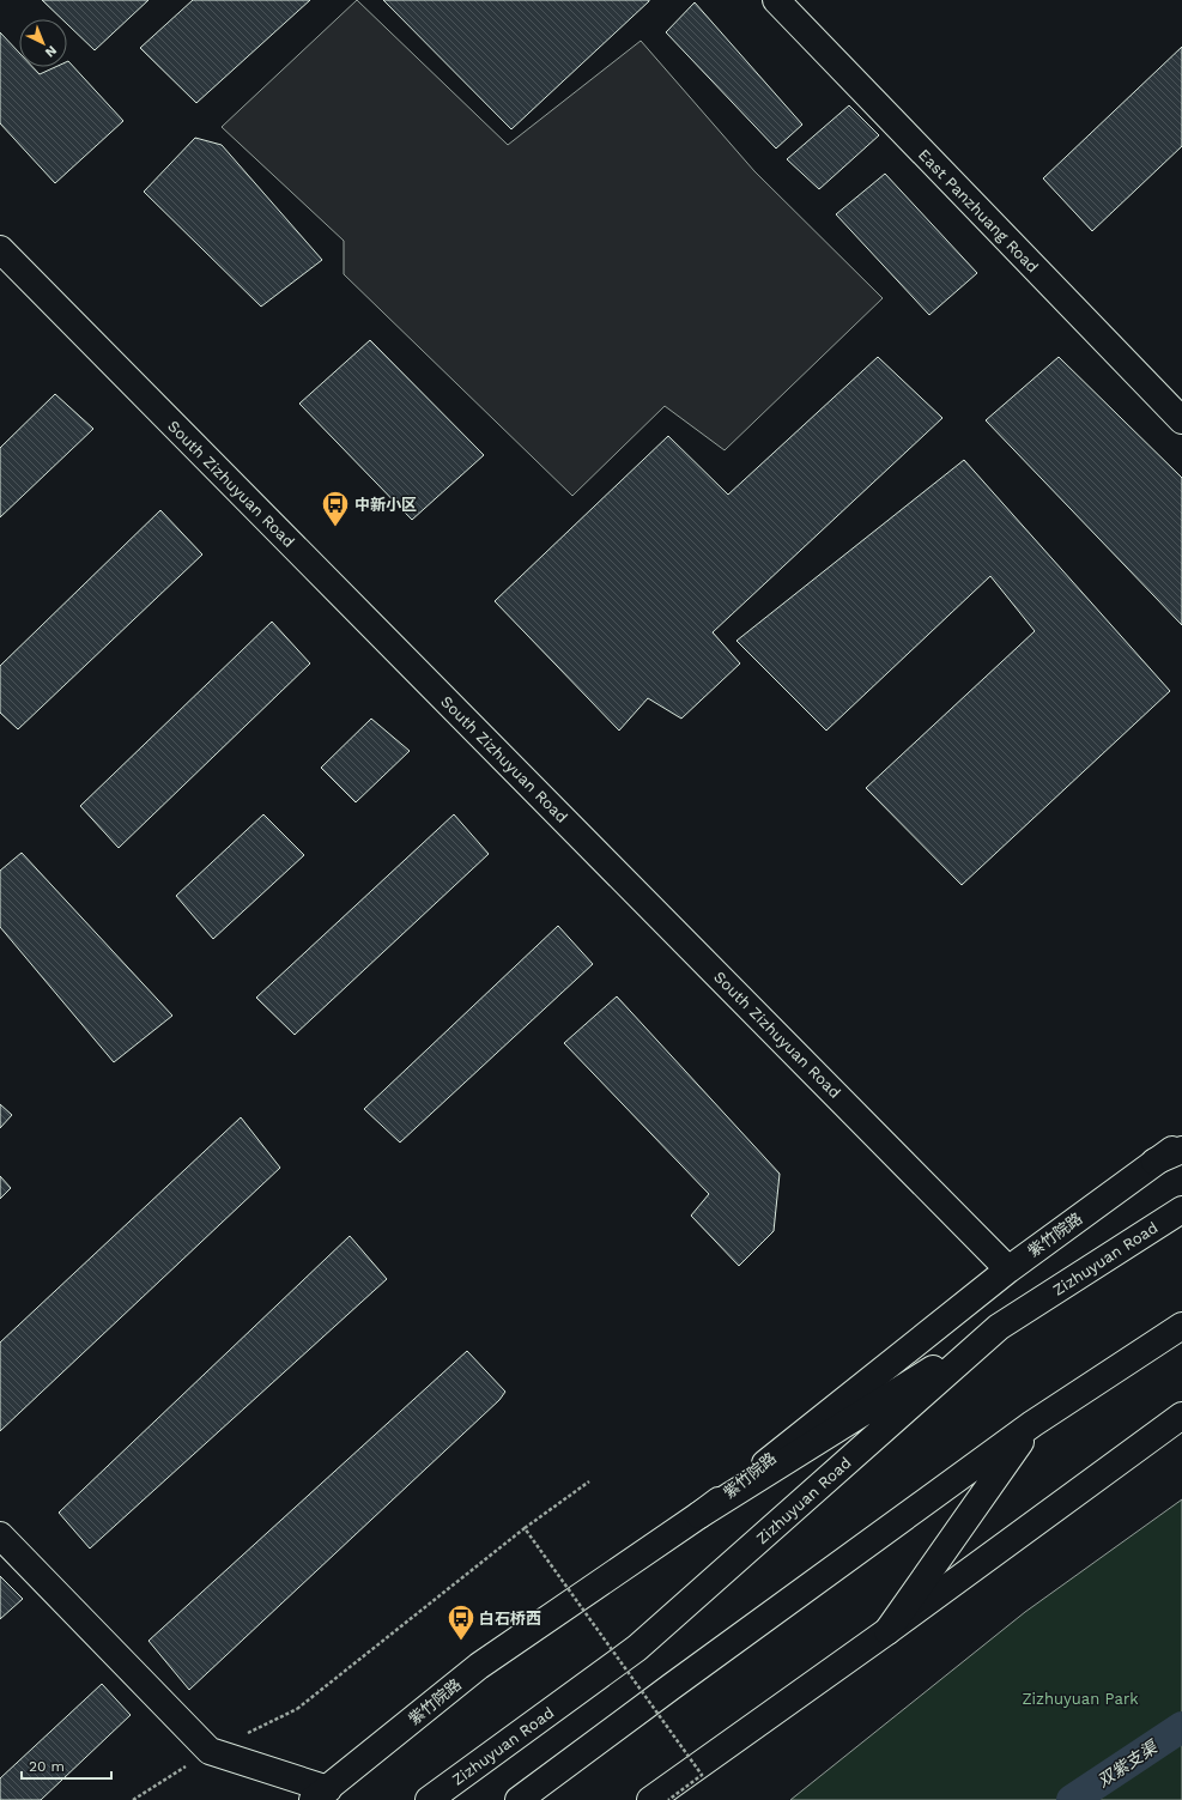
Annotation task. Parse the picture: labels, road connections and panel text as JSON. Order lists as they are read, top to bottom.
{
  "streets": {
    "main road": [
      "East Panzhuang Road",
      "South Zizhuyuan Road",
      "紫竹院路",
      "Zizhuyuan Road"
    ]
  },
  "crossings": [
    ["South Zizhuyuan Road", "紫竹院路"]
  ],
  "water": ["双紫支渠"],
  "parks": ["Zizhuyuan Park"],
  "places": {
    "bus stop": ["中新小区", "白石桥西"]
  },
  "scale_bar": "20 m",
  "north": "bottom right"
}
